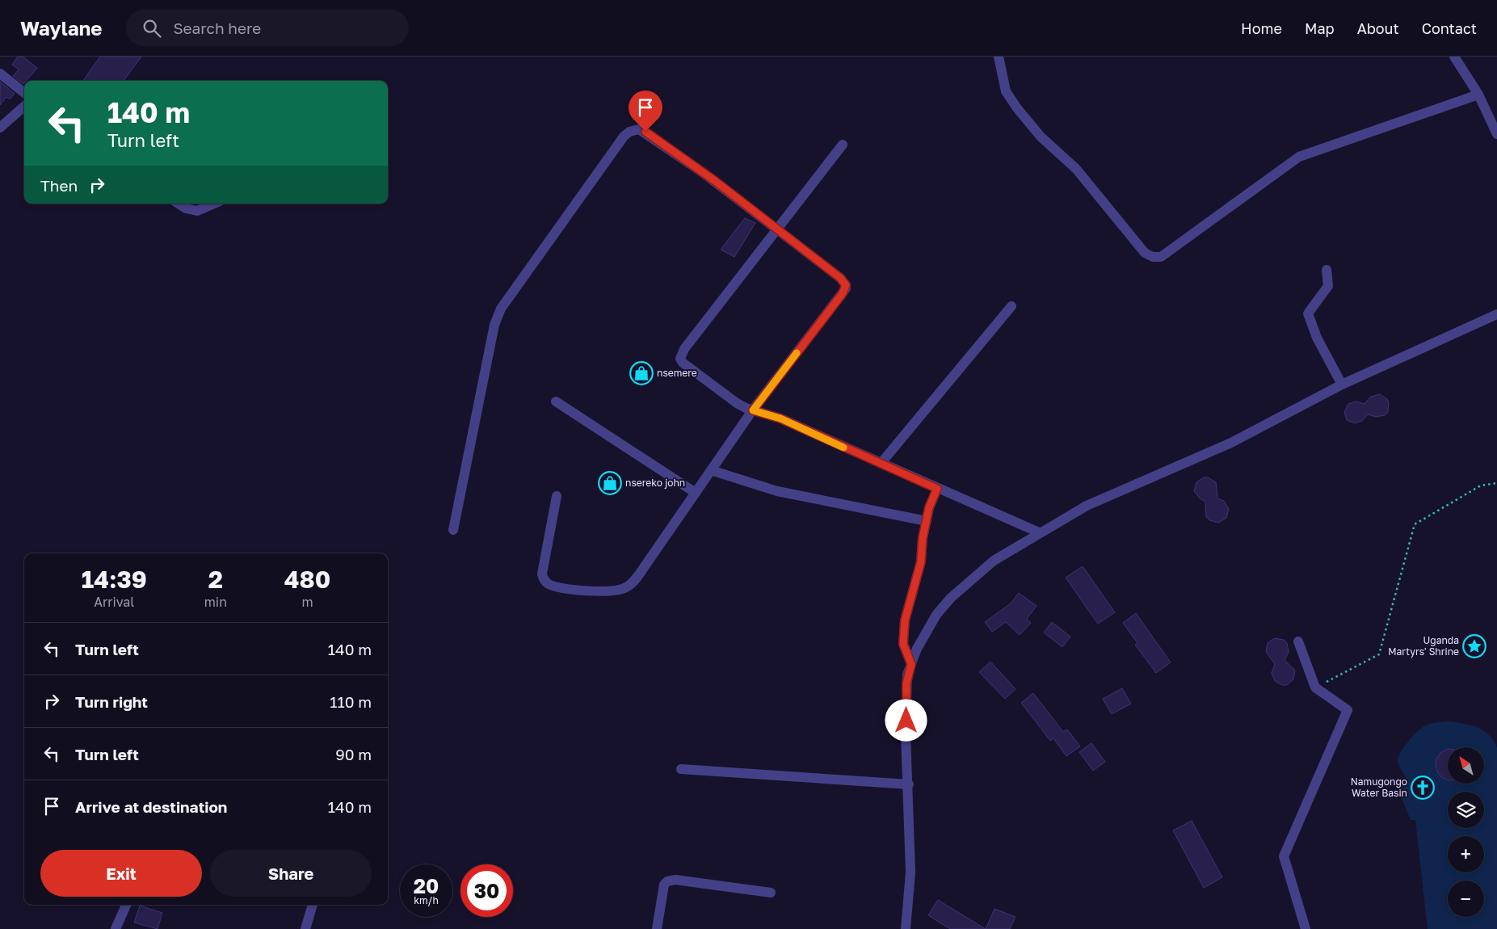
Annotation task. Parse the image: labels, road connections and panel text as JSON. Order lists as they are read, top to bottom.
{
  "places": {
    "shop": ["nsemere", "nsereko john"],
    "place": ["Uganda Martyrs' Shrine"],
    "church": ["Namugongo Water Basin"]
  },
  "north": "top left",
  "page": {
    "header": "Waylane",
    "search": "Search here",
    "nav": [
      "Home",
      "Map",
      "About",
      "Contact"
    ],
    "turn": ["140 m", "Turn left"],
    "then": "Then",
    "eta": [
      "14:39",
      "Arrival",
      "2",
      "min",
      "480",
      "m"
    ],
    "list": [
      {
        "name": "Turn left",
        "value": "140 m"
      },
      {
        "name": "Turn right",
        "value": "110 m"
      },
      {
        "name": "Turn left",
        "value": "90 m"
      },
      {
        "name": "Arrive at destination",
        "value": "140 m"
      }
    ],
    "map_buttons": ["+", "−"],
    "buttons": ["Exit", "Share"],
    "speed": "20 km/h",
    "limit": "30"
  }
}
